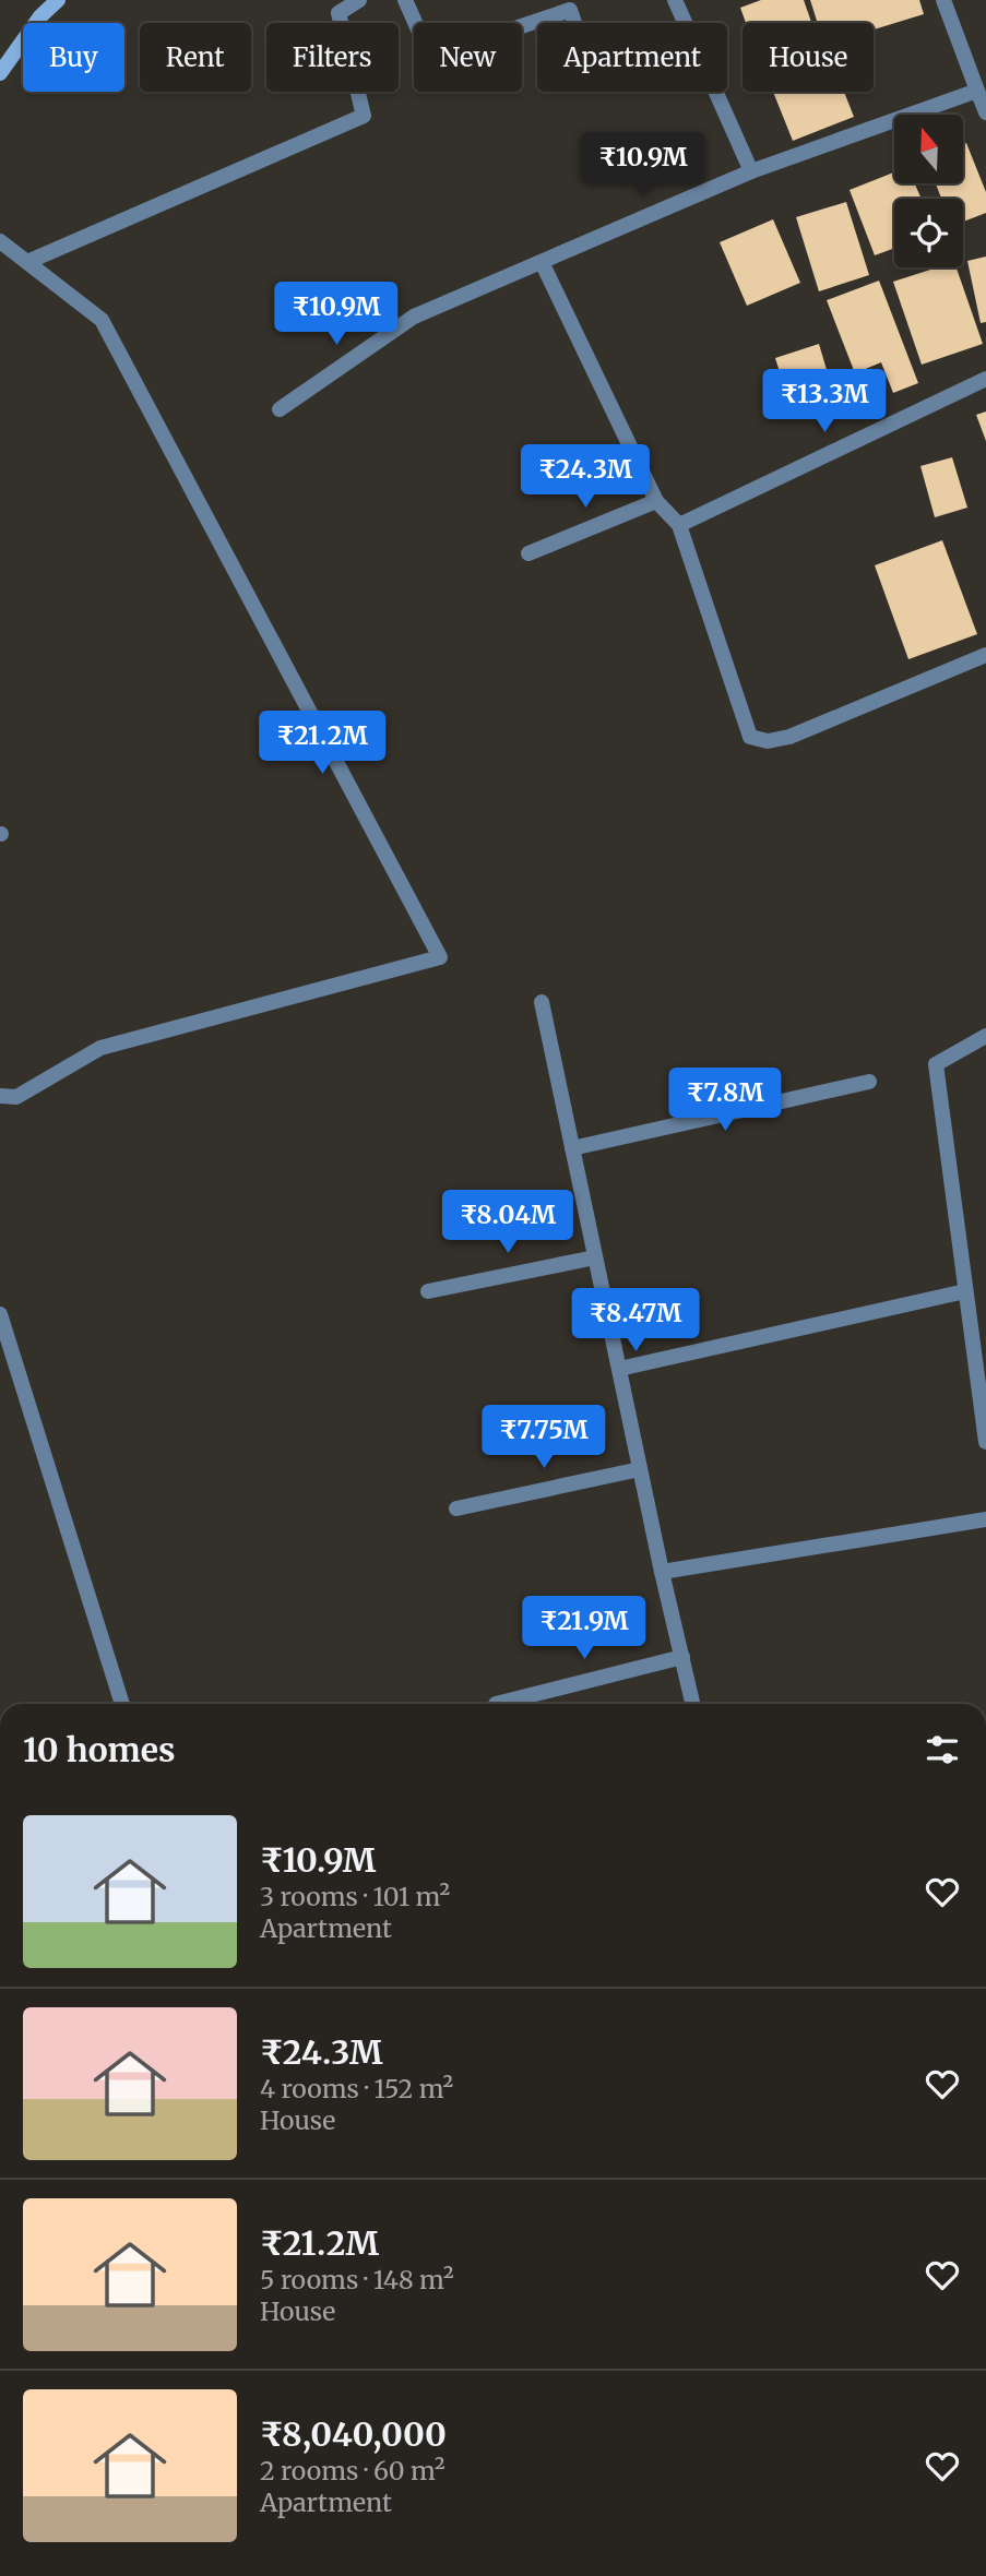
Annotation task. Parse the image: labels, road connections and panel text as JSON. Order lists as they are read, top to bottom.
{
  "north": "top",
  "page": {
    "chip": [
      "Buy",
      "Rent",
      "Filters",
      "New",
      "Apartment",
      "House"
    ],
    "price": [
      "₹10.9M",
      "₹10.9M",
      "₹13.3M",
      "₹24.3M",
      "₹21.2M",
      "₹7.8M",
      "₹8.04M",
      "₹8.47M",
      "₹7.75M",
      "₹21.9M"
    ],
    "heading": "10 homes",
    "list": [
      {
        "name": "₹10.9M",
        "note": "3 rooms · 101 m² · Apartment"
      },
      {
        "name": "₹24.3M",
        "note": "4 rooms · 152 m² · House"
      },
      {
        "name": "₹21.2M",
        "note": "5 rooms · 148 m² · House"
      },
      {
        "name": "₹8,040,000",
        "note": "2 rooms · 60 m² · Apartment"
      }
    ]
  }
}
